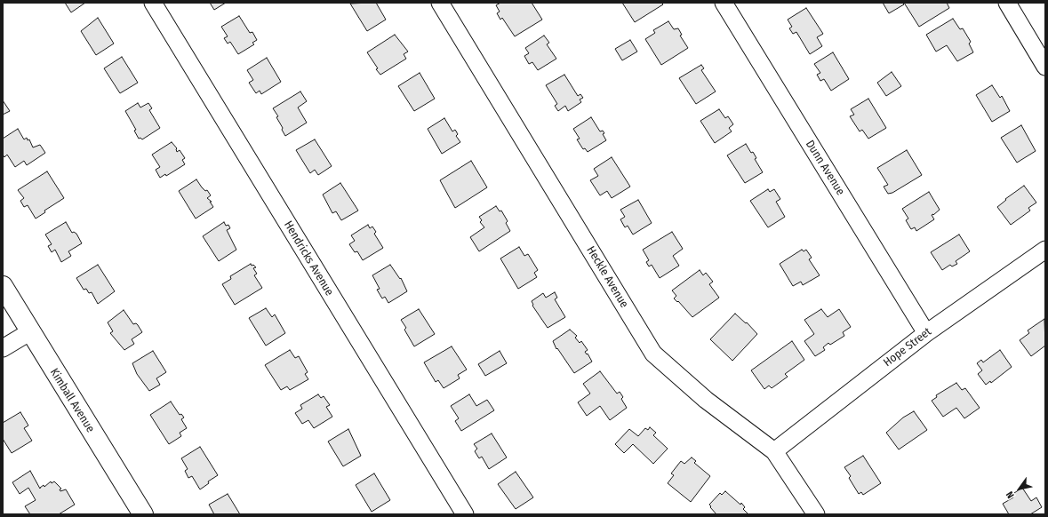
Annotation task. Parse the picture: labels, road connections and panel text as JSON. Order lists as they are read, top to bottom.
{
  "streets": {
    "main road": ["Kimball Avenue"],
    "street": [
      "Dunn Avenue",
      "Hendricks Avenue",
      "Heckle Avenue",
      "Hope Street"
    ]
  },
  "crossings": [
    ["Dunn Avenue", "Hope Street"],
    ["Heckle Avenue", "Hope Street"]
  ],
  "north": "bottom left"
}
